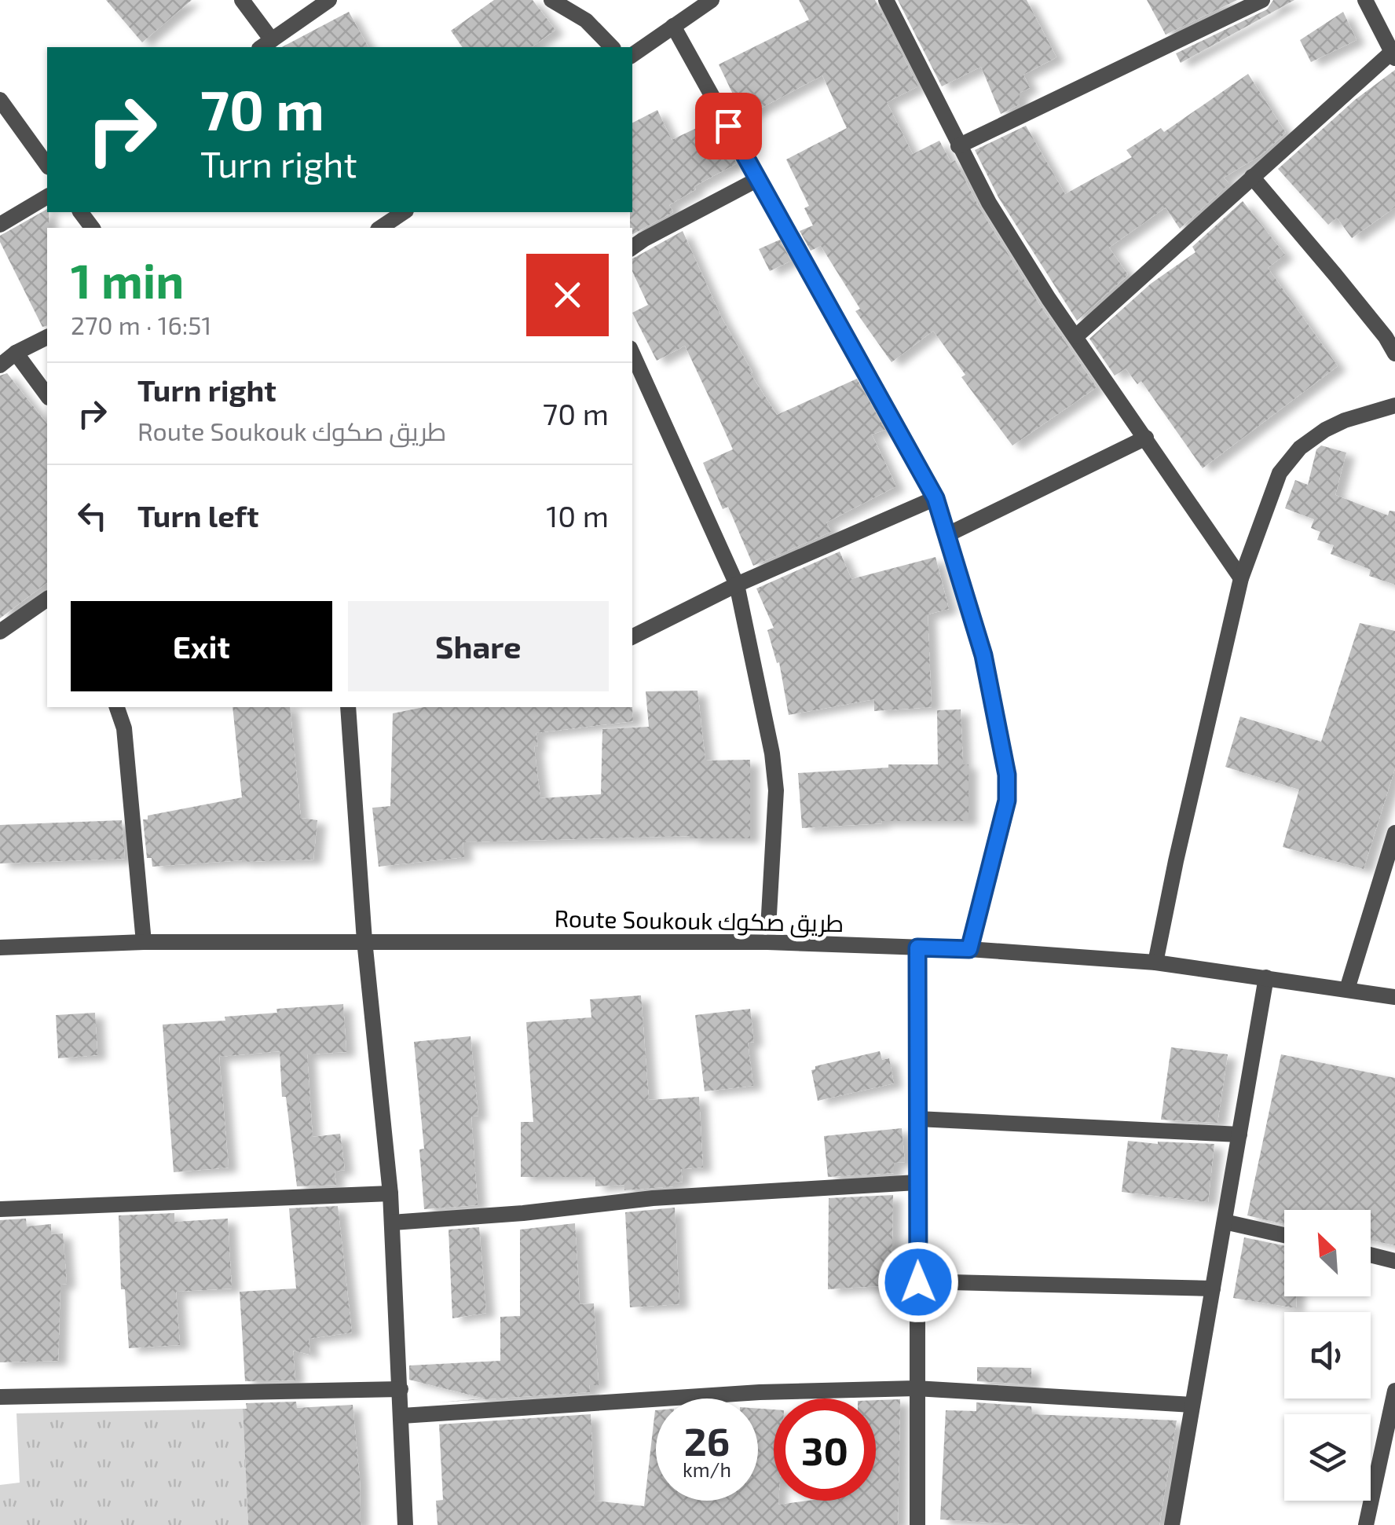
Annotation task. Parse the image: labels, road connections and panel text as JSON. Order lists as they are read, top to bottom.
{
  "streets": {
    "street": ["Route Soukouk طريق صكوك"]
  },
  "north": "top left",
  "page": {
    "turn": ["70 m", "Turn right"],
    "heading": ["1 min", "270 m · 16:51"],
    "list": [
      {
        "name": "Turn right",
        "note": "Route Soukouk طريق صكوك",
        "value": "70 m"
      },
      {
        "name": "Turn left",
        "value": "10 m"
      }
    ],
    "buttons": ["Exit", "Share"],
    "speed": "26 km/h",
    "limit": "30"
  }
}
